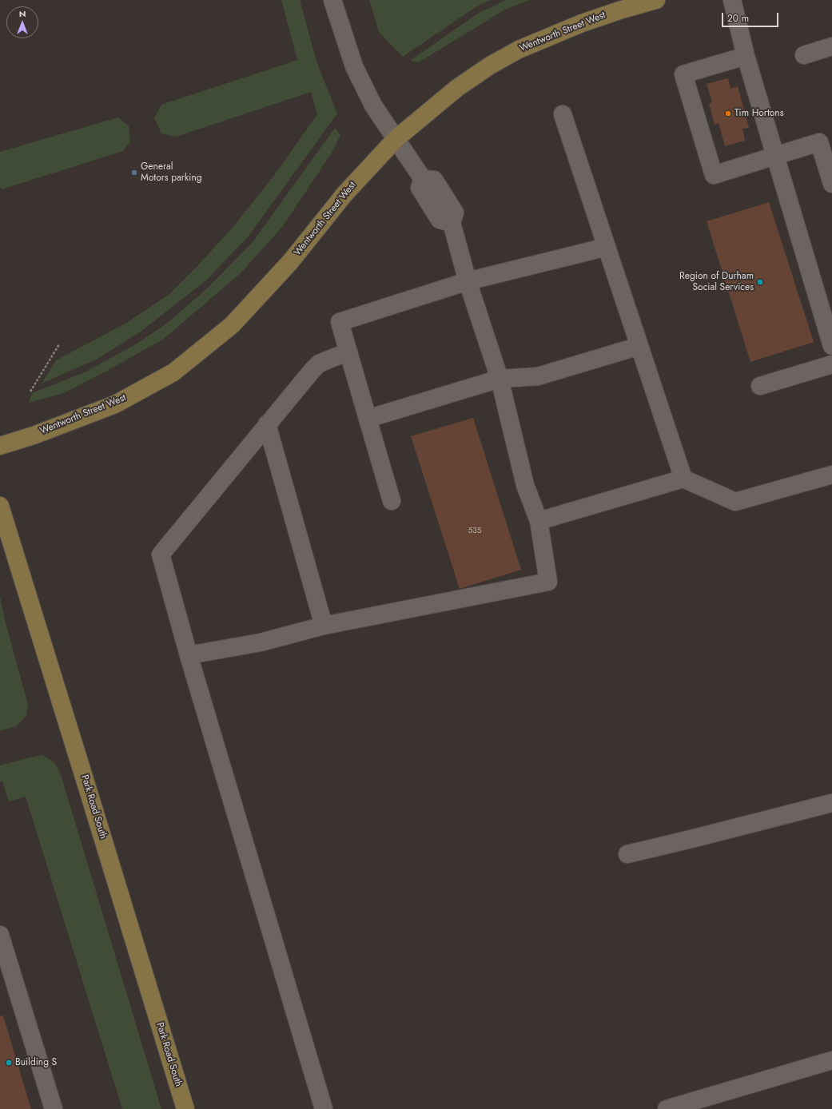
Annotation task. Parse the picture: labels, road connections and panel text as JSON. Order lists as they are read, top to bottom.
{
  "streets": {
    "main road": ["Wentworth Street West", "Park Road South"]
  },
  "places": [
    "Tim Hortons",
    "General Motors parking",
    "Region of Durham Social Services",
    "Building S"
  ],
  "house_numbers": ["535"],
  "scale_bar": "20 m",
  "north": "top"
}
